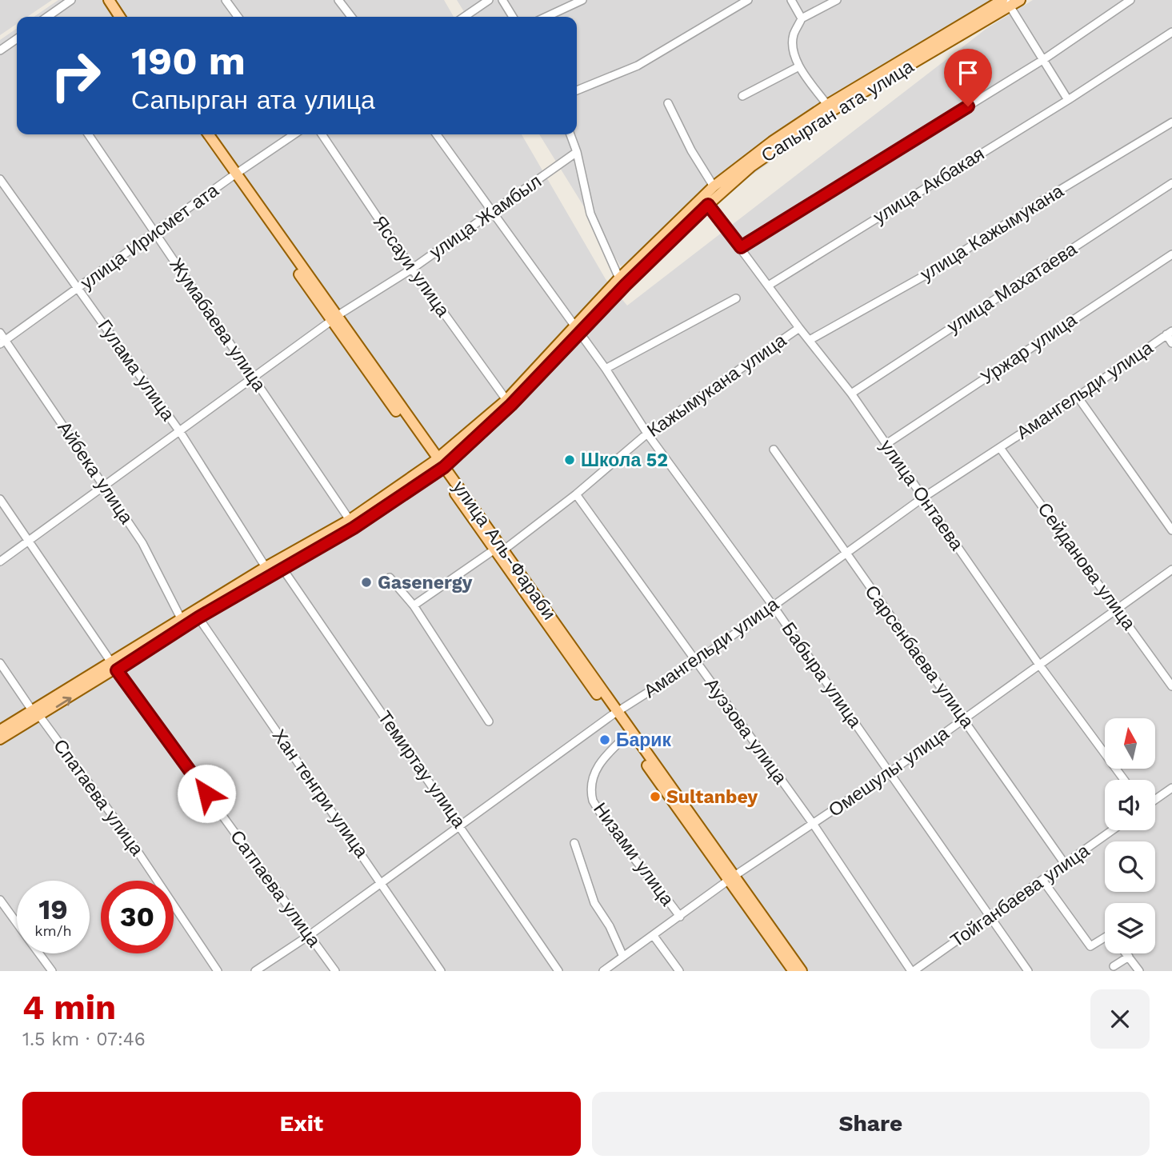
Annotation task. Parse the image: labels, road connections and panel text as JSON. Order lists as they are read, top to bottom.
{
  "streets": {
    "main road": ["Сапырган ата улица", "улица Аль-Фараби"],
    "street": [
      "улица Акбакая",
      "улица Жамбыл",
      "улица Кажымукана",
      "улица Ирисмет ата",
      "Яссауи улица",
      "улица Махатаева",
      "Жумабаева улица",
      "Уржар улица",
      "Гулама улица",
      "Кажымукана улица",
      "Амангельди улица",
      "Айбека улица",
      "улица Онтаева",
      "Сейданова улица",
      "Сарсенбаева улица",
      "Бабыра улица",
      "Ауэзова улица",
      "Темиртау улица",
      "Омешулы улица",
      "Хан тенгри улица",
      "Спатаева улица",
      "Низами улица",
      "Сатпаева улица",
      "Тойганбаева улица"
    ]
  },
  "crossings": [
    ["Сапырган ата улица", "Яссауи улица"],
    ["Сапырган ата улица", "Жумабаева улица"],
    ["Сапырган ата улица", "Гулама улица"],
    ["Сапырган ата улица", "Айбека улица"],
    ["Сапырган ата улица", "улица Онтаева"],
    ["Сапырган ата улица", "улица Аль-Фараби"],
    ["Сапырган ата улица", "Бабыра улица"],
    ["Сапырган ата улица", "Темиртау улица"],
    ["Сапырган ата улица", "Хан тенгри улица"],
    ["Сапырган ата улица", "Спатаева улица"],
    ["Сапырган ата улица", "Сатпаева улица"],
    ["улица Акбакая", "улица Онтаева"],
    ["улица Жамбыл", "Яссауи улица"],
    ["улица Жамбыл", "Жумабаева улица"],
    ["улица Жамбыл", "Гулама улица"],
    ["улица Жамбыл", "Айбека улица"],
    ["улица Жамбыл", "улица Аль-Фараби"],
    ["улица Жамбыл", "Бабыра улица"],
    ["улица Жамбыл", "Сатпаева улица"],
    ["улица Кажымукана", "улица Онтаева"],
    ["улица Ирисмет ата", "Жумабаева улица"],
    ["улица Ирисмет ата", "Гулама улица"],
    ["улица Ирисмет ата", "Айбека улица"],
    ["улица Ирисмет ата", "улица Аль-Фараби"],
    ["улица Махатаева", "улица Онтаева"],
    ["Уржар улица", "улица Онтаева"],
    ["Кажымукана улица", "улица Онтаева"],
    ["Кажымукана улица", "улица Аль-Фараби"],
    ["Кажымукана улица", "Бабыра улица"],
    ["Кажымукана улица", "Ауэзова улица"],
    ["Амангельди улица", "улица Онтаева"],
    ["Амангельди улица", "улица Аль-Фараби"],
    ["Амангельди улица", "Сейданова улица"],
    ["Амангельди улица", "Сарсенбаева улица"],
    ["Амангельди улица", "Бабыра улица"],
    ["Амангельди улица", "Ауэзова улица"],
    ["Амангельди улица", "Темиртау улица"],
    ["Амангельди улица", "Хан тенгри улица"],
    ["Амангельди улица", "Сатпаева улица"],
    ["улица Онтаева", "Омешулы улица"],
    ["улица Аль-Фараби", "Омешулы улица"],
    ["улица Аль-Фараби", "Низами улица"],
    ["Сейданова улица", "Омешулы улица"],
    ["Сарсенбаева улица", "Омешулы улица"],
    ["Сарсенбаева улица", "Тойганбаева улица"],
    ["Бабыра улица", "Омешулы улица"],
    ["Бабыра улица", "Тойганбаева улица"],
    ["Ауэзова улица", "Омешулы улица"],
    ["Ауэзова улица", "Тойганбаева улица"],
    ["Омешулы улица", "Низами улица"]
  ],
  "places": [
    "Школа 52",
    "Gasenergy",
    "Барик",
    "Sultanbey"
  ],
  "north": "top",
  "page": {
    "turn": ["190 m", "Сапырган ата улица"],
    "speed": "19 km/h",
    "limit": "30",
    "heading": ["4 min", "1.5 km · 07:46"],
    "buttons": ["Exit", "Share"]
  }
}
